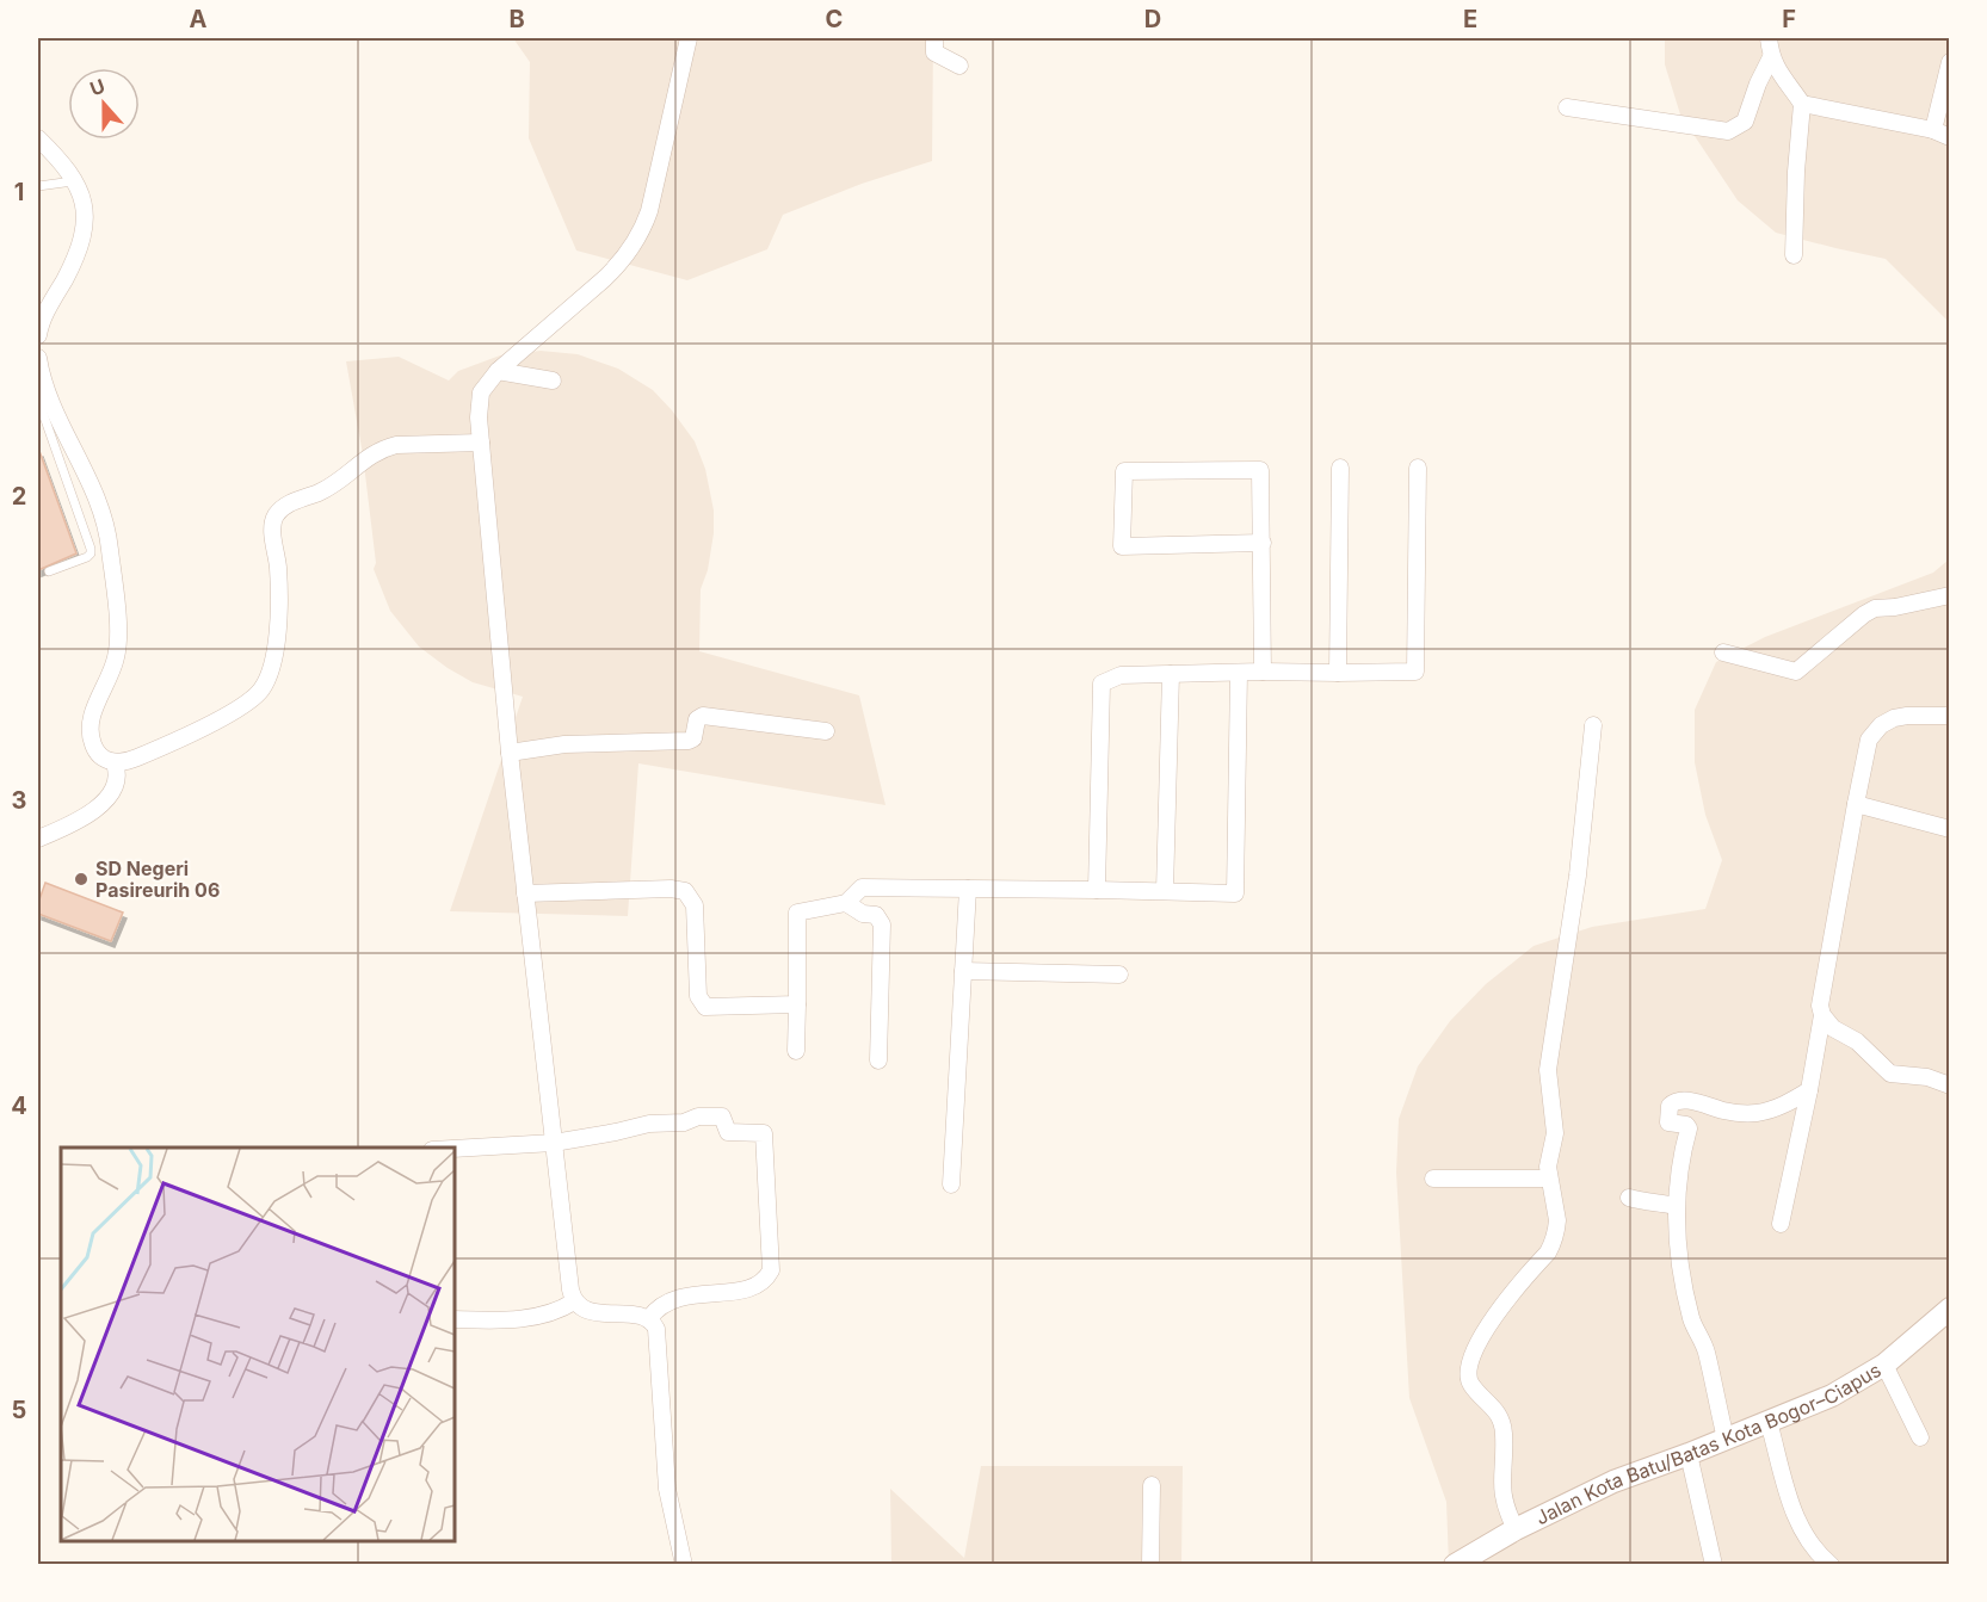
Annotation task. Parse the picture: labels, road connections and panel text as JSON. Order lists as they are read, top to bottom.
{
  "streets": {
    "main road": ["Jalan Kota Batu/Batas Kota Bogor–Ciapus"]
  },
  "places": ["SD Negeri Pasireurih 06"],
  "north": "top",
  "grid": {
    "columns": [
      "A",
      "B",
      "C",
      "D",
      "E",
      "F"
    ],
    "rows": [
      "1",
      "2",
      "3",
      "4",
      "5"
    ]
  }
}
